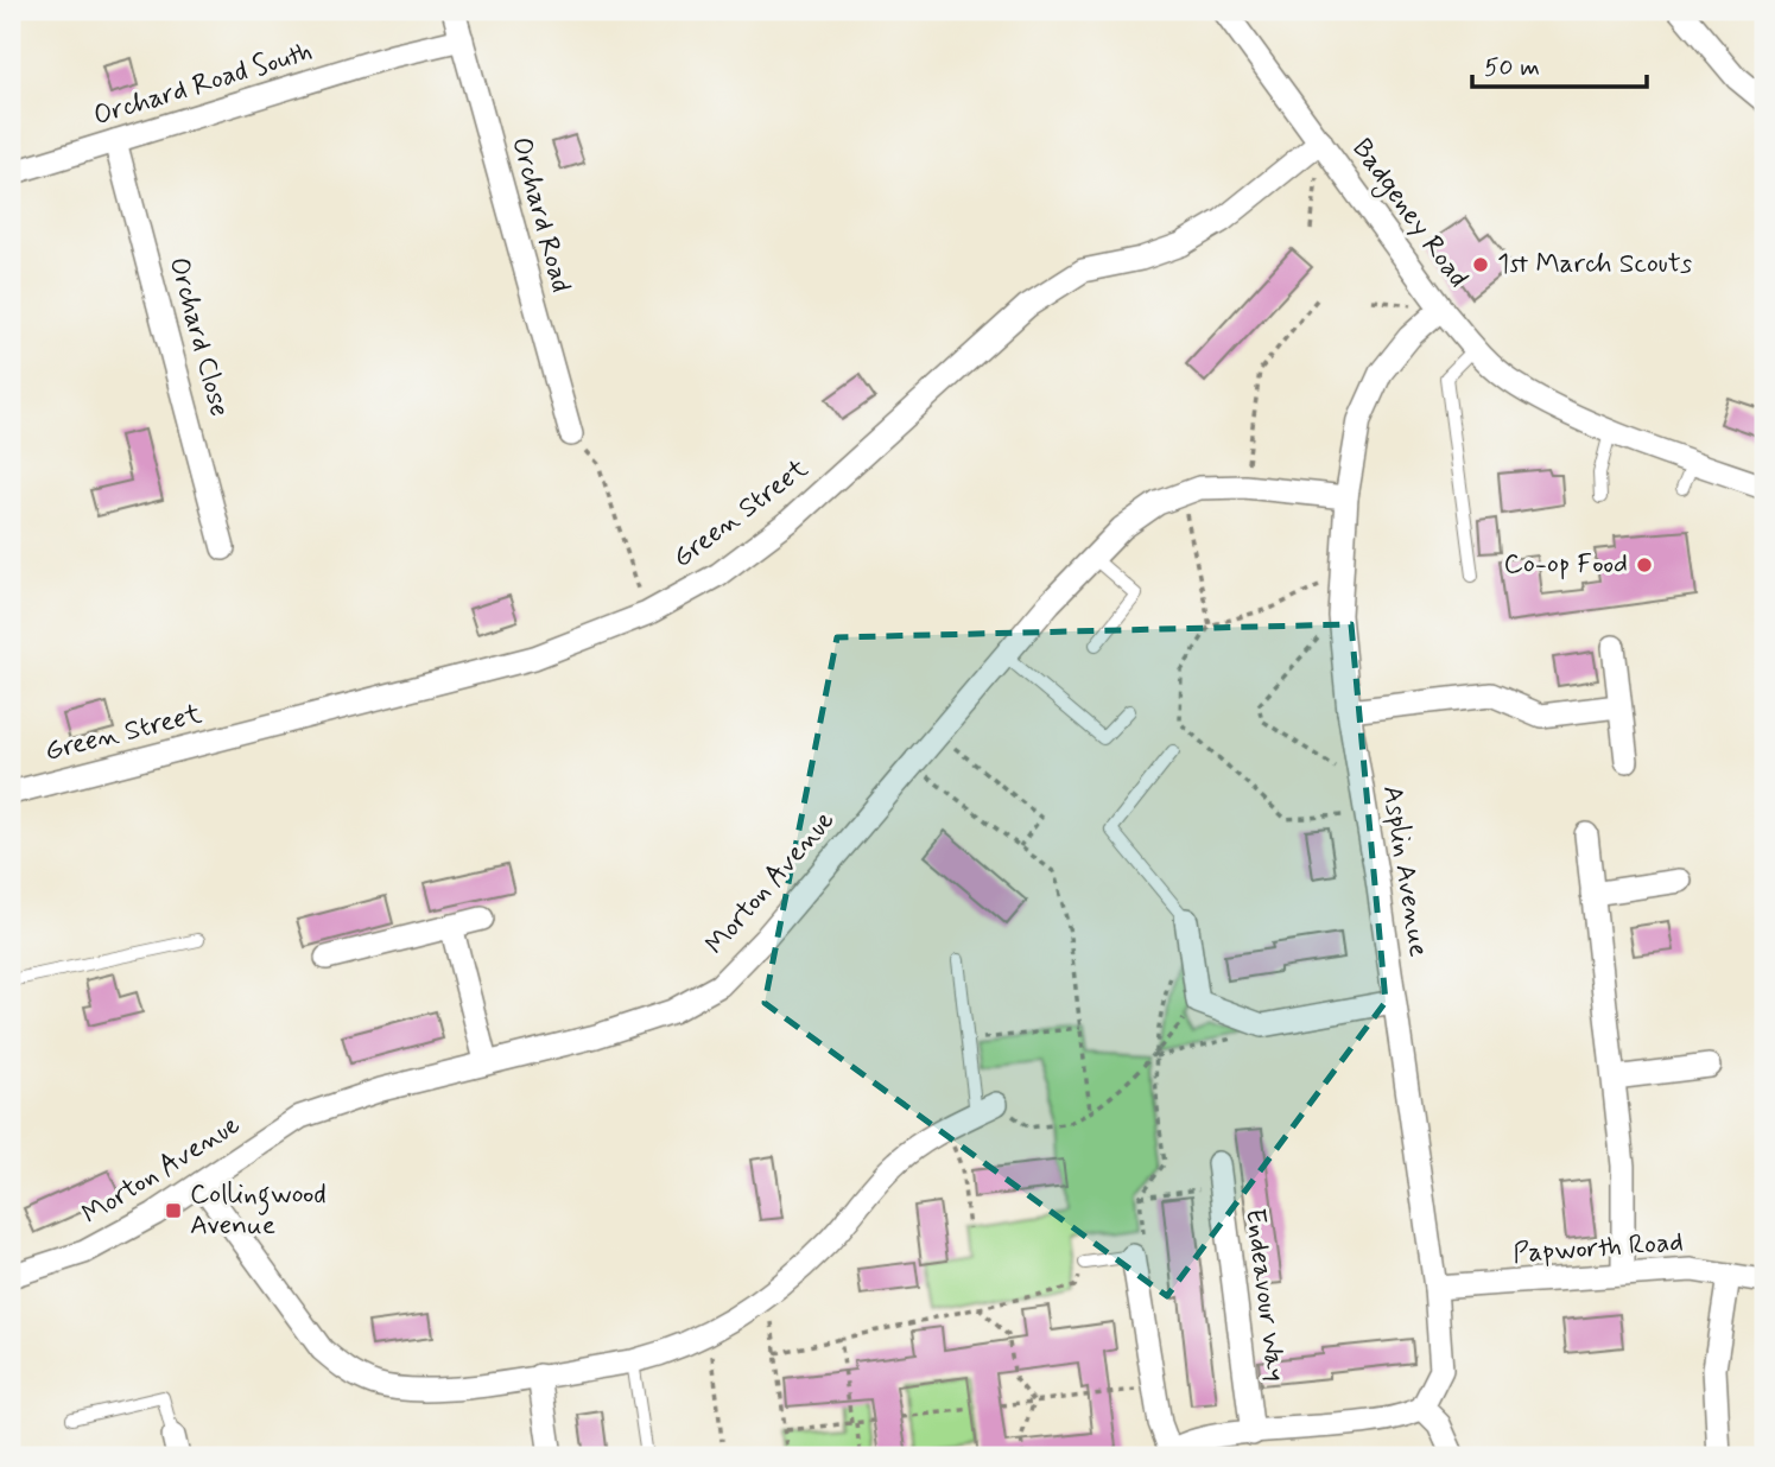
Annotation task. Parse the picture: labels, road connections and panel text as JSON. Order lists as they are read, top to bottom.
{
  "streets": {
    "street": [
      "Orchard Road South",
      "Badgeney Road",
      "Orchard Road",
      "Orchard Close",
      "Green Street",
      "Asplin Avenue",
      "Morton Avenue",
      "Papworth Road",
      "Endeavour Way"
    ]
  },
  "crossings": [
    ["Orchard Road South", "Orchard Road"],
    ["Orchard Road South", "Orchard Close"],
    ["Badgeney Road", "Green Street"],
    ["Badgeney Road", "Asplin Avenue"],
    ["Asplin Avenue", "Morton Avenue"],
    ["Asplin Avenue", "Papworth Road"]
  ],
  "places": {
    "other": ["1st March Scouts", "Co-op Food"],
    "transit": ["Collingwood Avenue"]
  },
  "scale_bar": "50 m"
}
